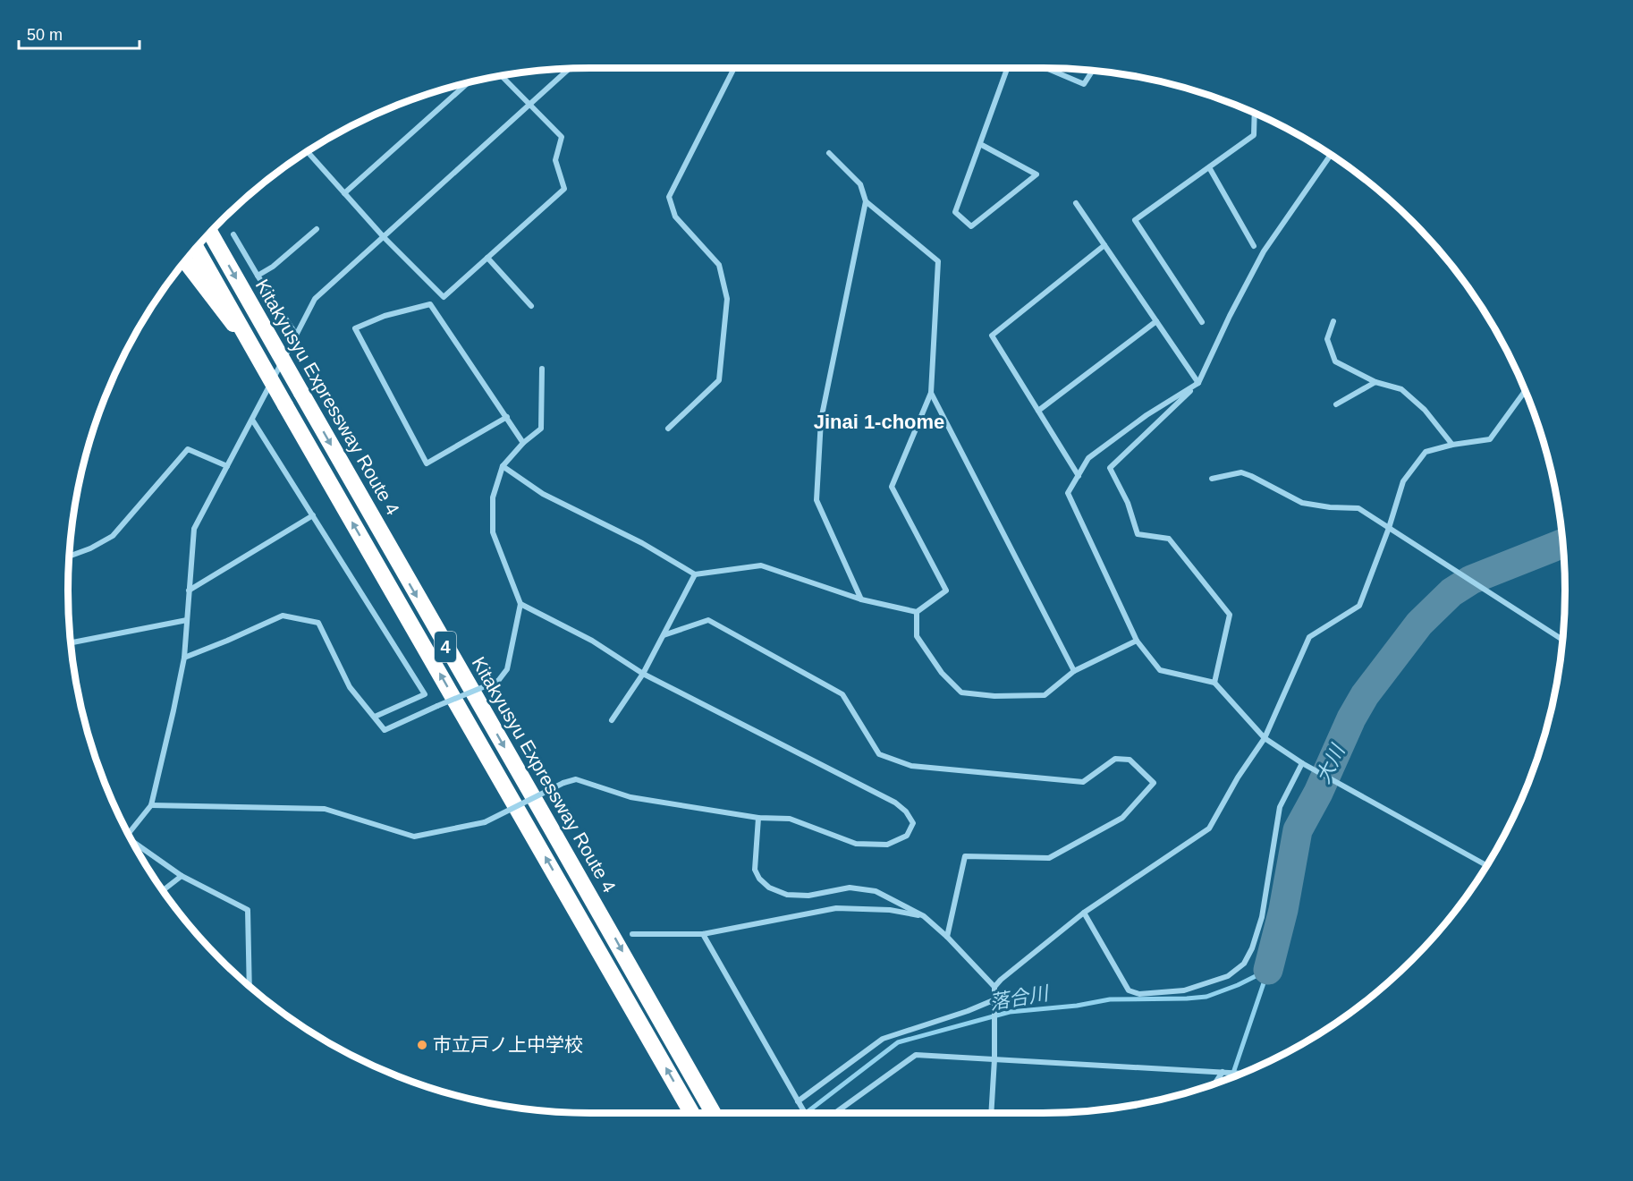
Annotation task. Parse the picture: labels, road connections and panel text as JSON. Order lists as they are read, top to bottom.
{
  "streets": {
    "highway": ["Kitakyusyu Expressway Route 4", "4"]
  },
  "districts": ["Jinai 1-chome"],
  "water": ["大川", "落合川"],
  "places": ["市立戸ノ上中学校"],
  "scale_bar": "50 m"
}
